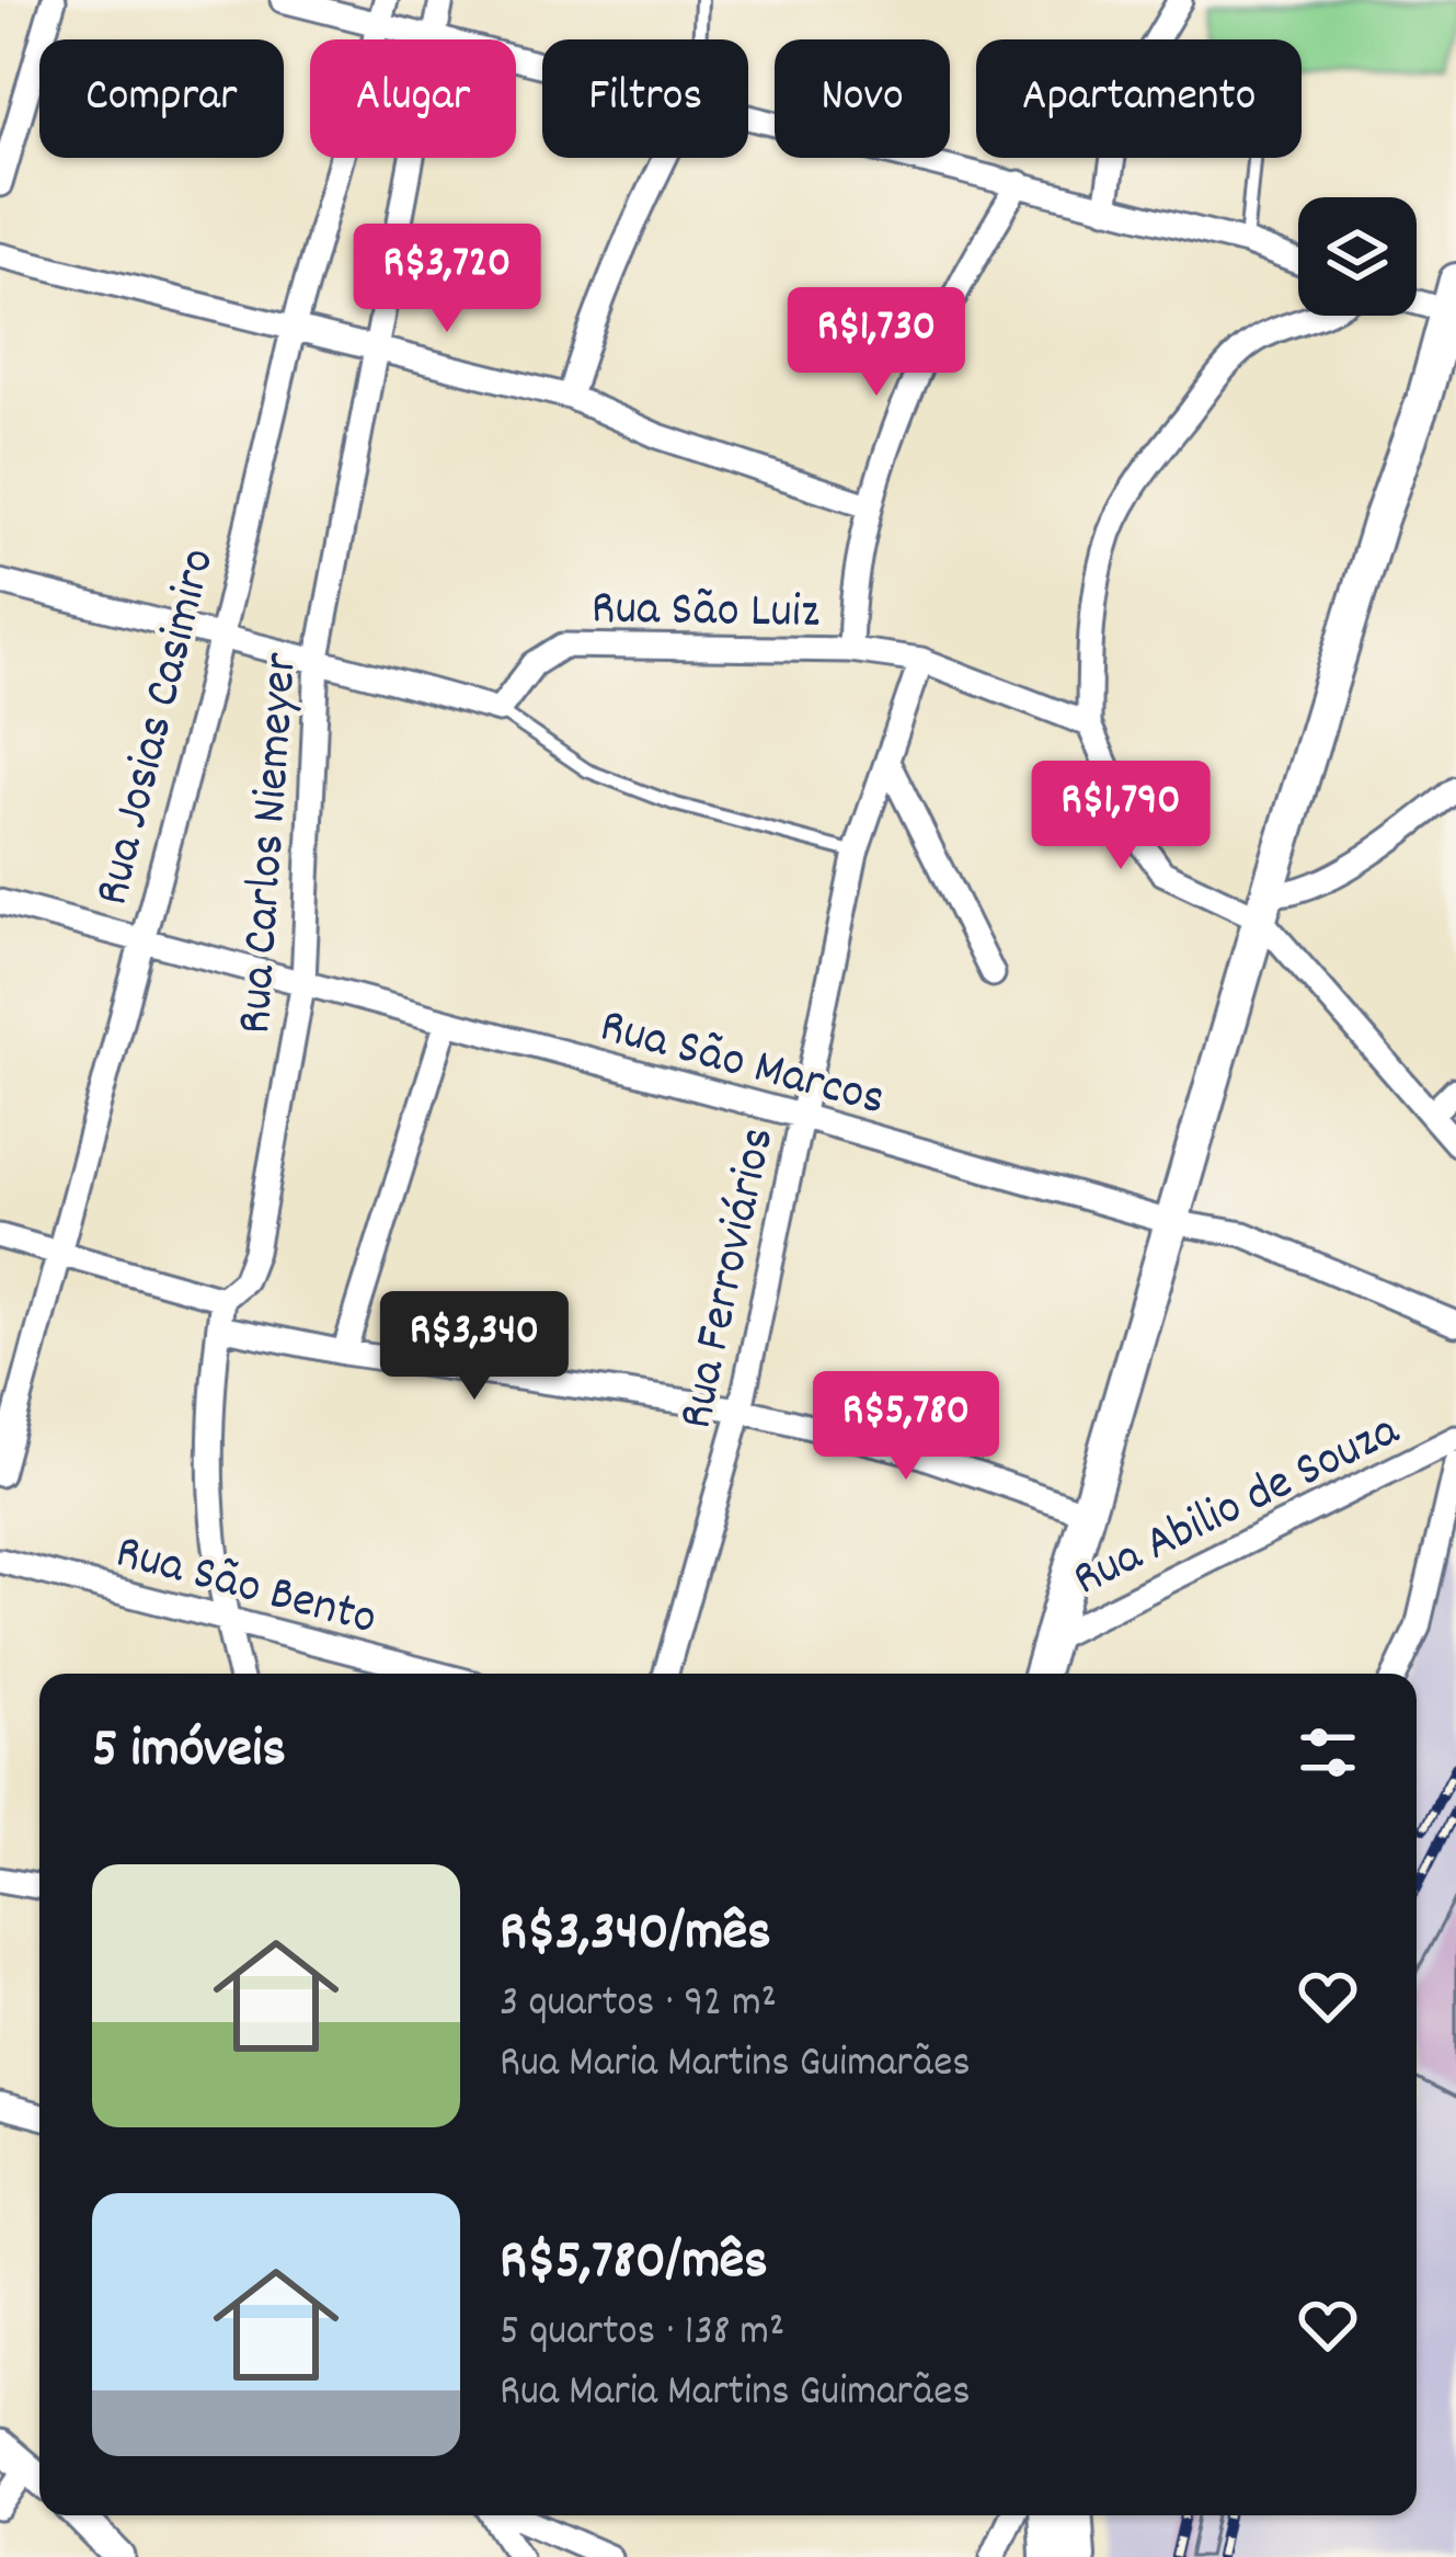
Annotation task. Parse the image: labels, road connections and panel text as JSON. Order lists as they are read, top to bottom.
{
  "streets": {
    "street": [
      "Rua São Luiz",
      "Rua Josias Casimiro",
      "Rua Carlos Niemeyer",
      "Rua São Marcos",
      "Rua Ferroviários",
      "Rua Abilio de Souza",
      "Rua São Bento"
    ]
  },
  "crossings": [
    ["Rua São Luiz", "Rua Ferroviários"],
    ["Rua Josias Casimiro", "Rua São Marcos"],
    ["Rua Carlos Niemeyer", "Rua São Marcos"],
    ["Rua Carlos Niemeyer", "Rua São Bento"],
    ["Rua São Marcos", "Rua Ferroviários"]
  ],
  "page": {
    "chip": [
      "Comprar",
      "Alugar",
      "Filtros",
      "Novo",
      "Apartamento"
    ],
    "price": [
      "R$3,720",
      "R$1,730",
      "R$1,790",
      "R$3,340",
      "R$5,780"
    ],
    "heading": "5 imóveis",
    "list": [
      {
        "name": "R$3,340/mês",
        "note": "3 quartos · 92 m² · Rua Maria Martins Guimarães"
      },
      {
        "name": "R$5,780/mês",
        "note": "5 quartos · 138 m² · Rua Maria Martins Guimarães"
      }
    ]
  }
}
